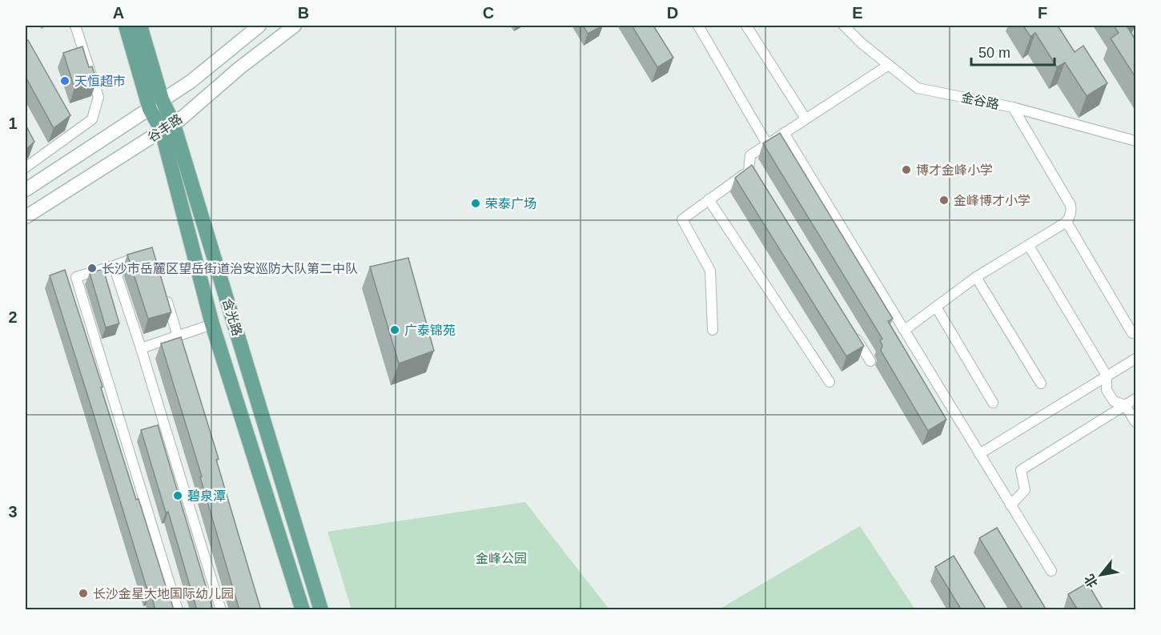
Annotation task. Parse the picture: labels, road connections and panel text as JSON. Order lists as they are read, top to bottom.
{
  "streets": {
    "main road": ["含光路"],
    "street": ["金谷路", "谷丰路"]
  },
  "crossings": [
    ["谷丰路", "含光路"]
  ],
  "parks": ["金峰公园"],
  "places": [
    "天恒超市",
    "博才金峰小学",
    "金峰博才小学",
    "荣泰广场",
    "长沙市岳麓区望岳街道治安巡防大队第二中队",
    "广泰锦苑",
    "碧泉潭",
    "长沙金星大地国际幼儿园"
  ],
  "scale_bar": "50 m",
  "north": "bottom left",
  "grid": {
    "columns": [
      "A",
      "B",
      "C",
      "D",
      "E",
      "F"
    ],
    "rows": ["1", "2", "3"]
  }
}
